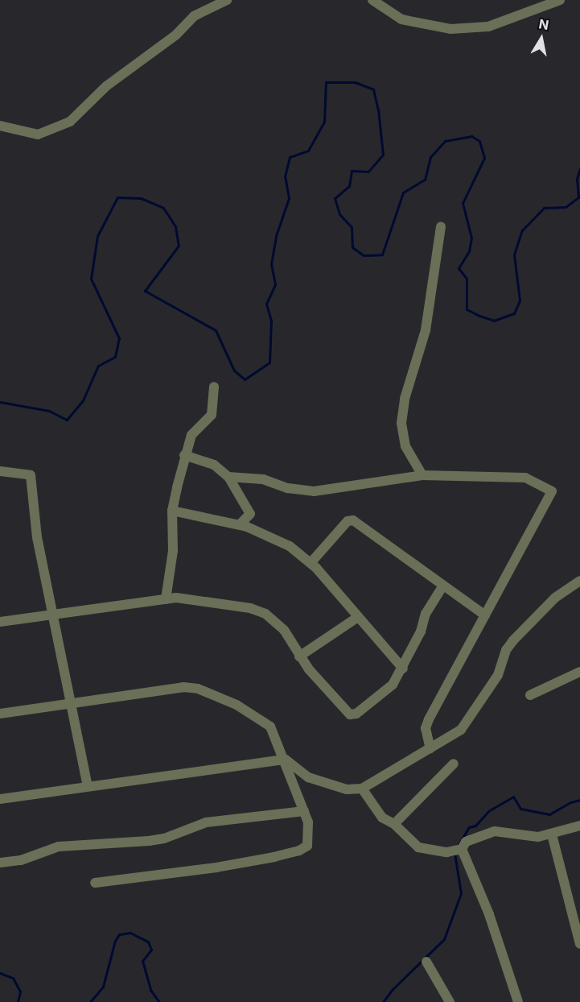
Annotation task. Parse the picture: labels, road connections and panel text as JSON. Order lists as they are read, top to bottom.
{
  "north": "top"
}
